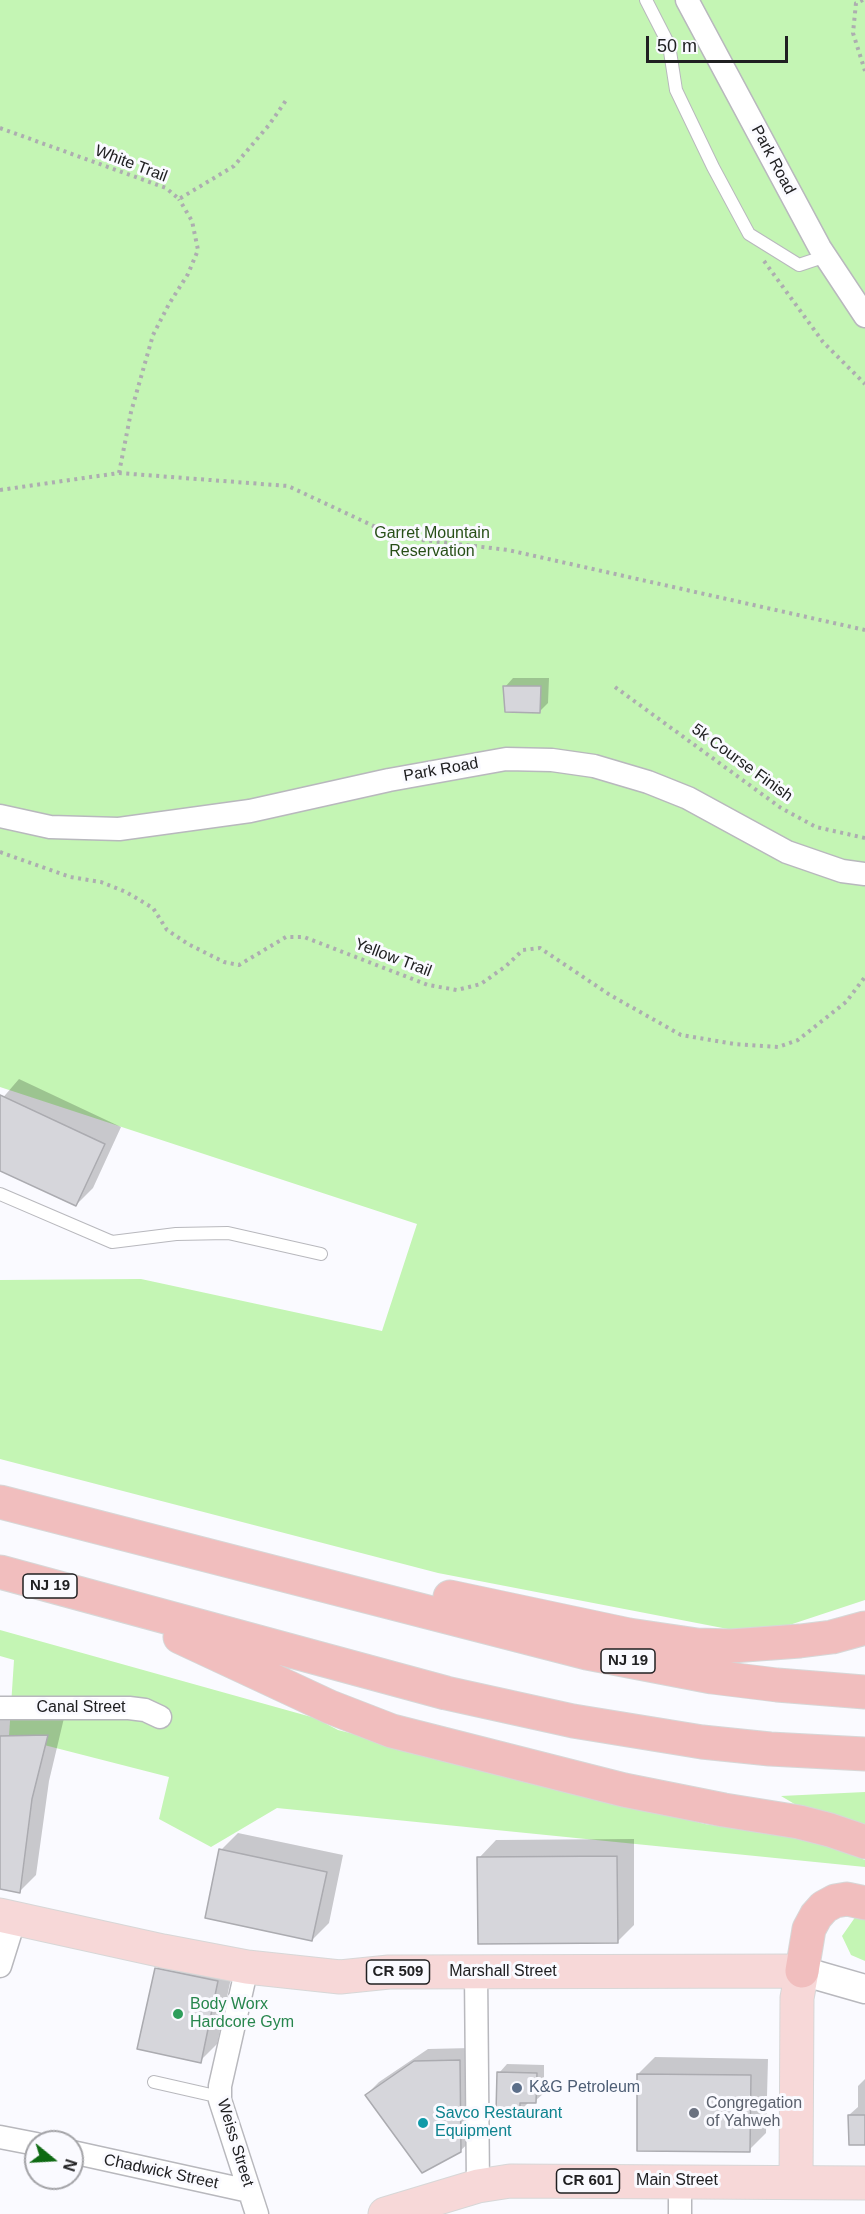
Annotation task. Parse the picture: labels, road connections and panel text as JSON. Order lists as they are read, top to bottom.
{
  "streets": {
    "highway": ["NJ 19"],
    "main road": [
      "CR 509",
      "Marshall Street",
      "CR 601",
      "Main Street"
    ],
    "street": [
      "Park Road",
      "Canal Street",
      "Weiss Street",
      "Chadwick Street"
    ],
    "path": ["White Trail", "5k Course Finish", "Yellow Trail"]
  },
  "crossings": [
    ["Marshall Street", "Weiss Street"],
    ["Weiss Street", "Chadwick Street"]
  ],
  "parks": ["Garret Mountain Reservation"],
  "places": [
    "Body Worx Hardcore Gym",
    "K&G Petroleum",
    "Congregation of Yahweh",
    "Savco Restaurant Equipment"
  ],
  "scale_bar": "50 m",
  "north": "right"
}
